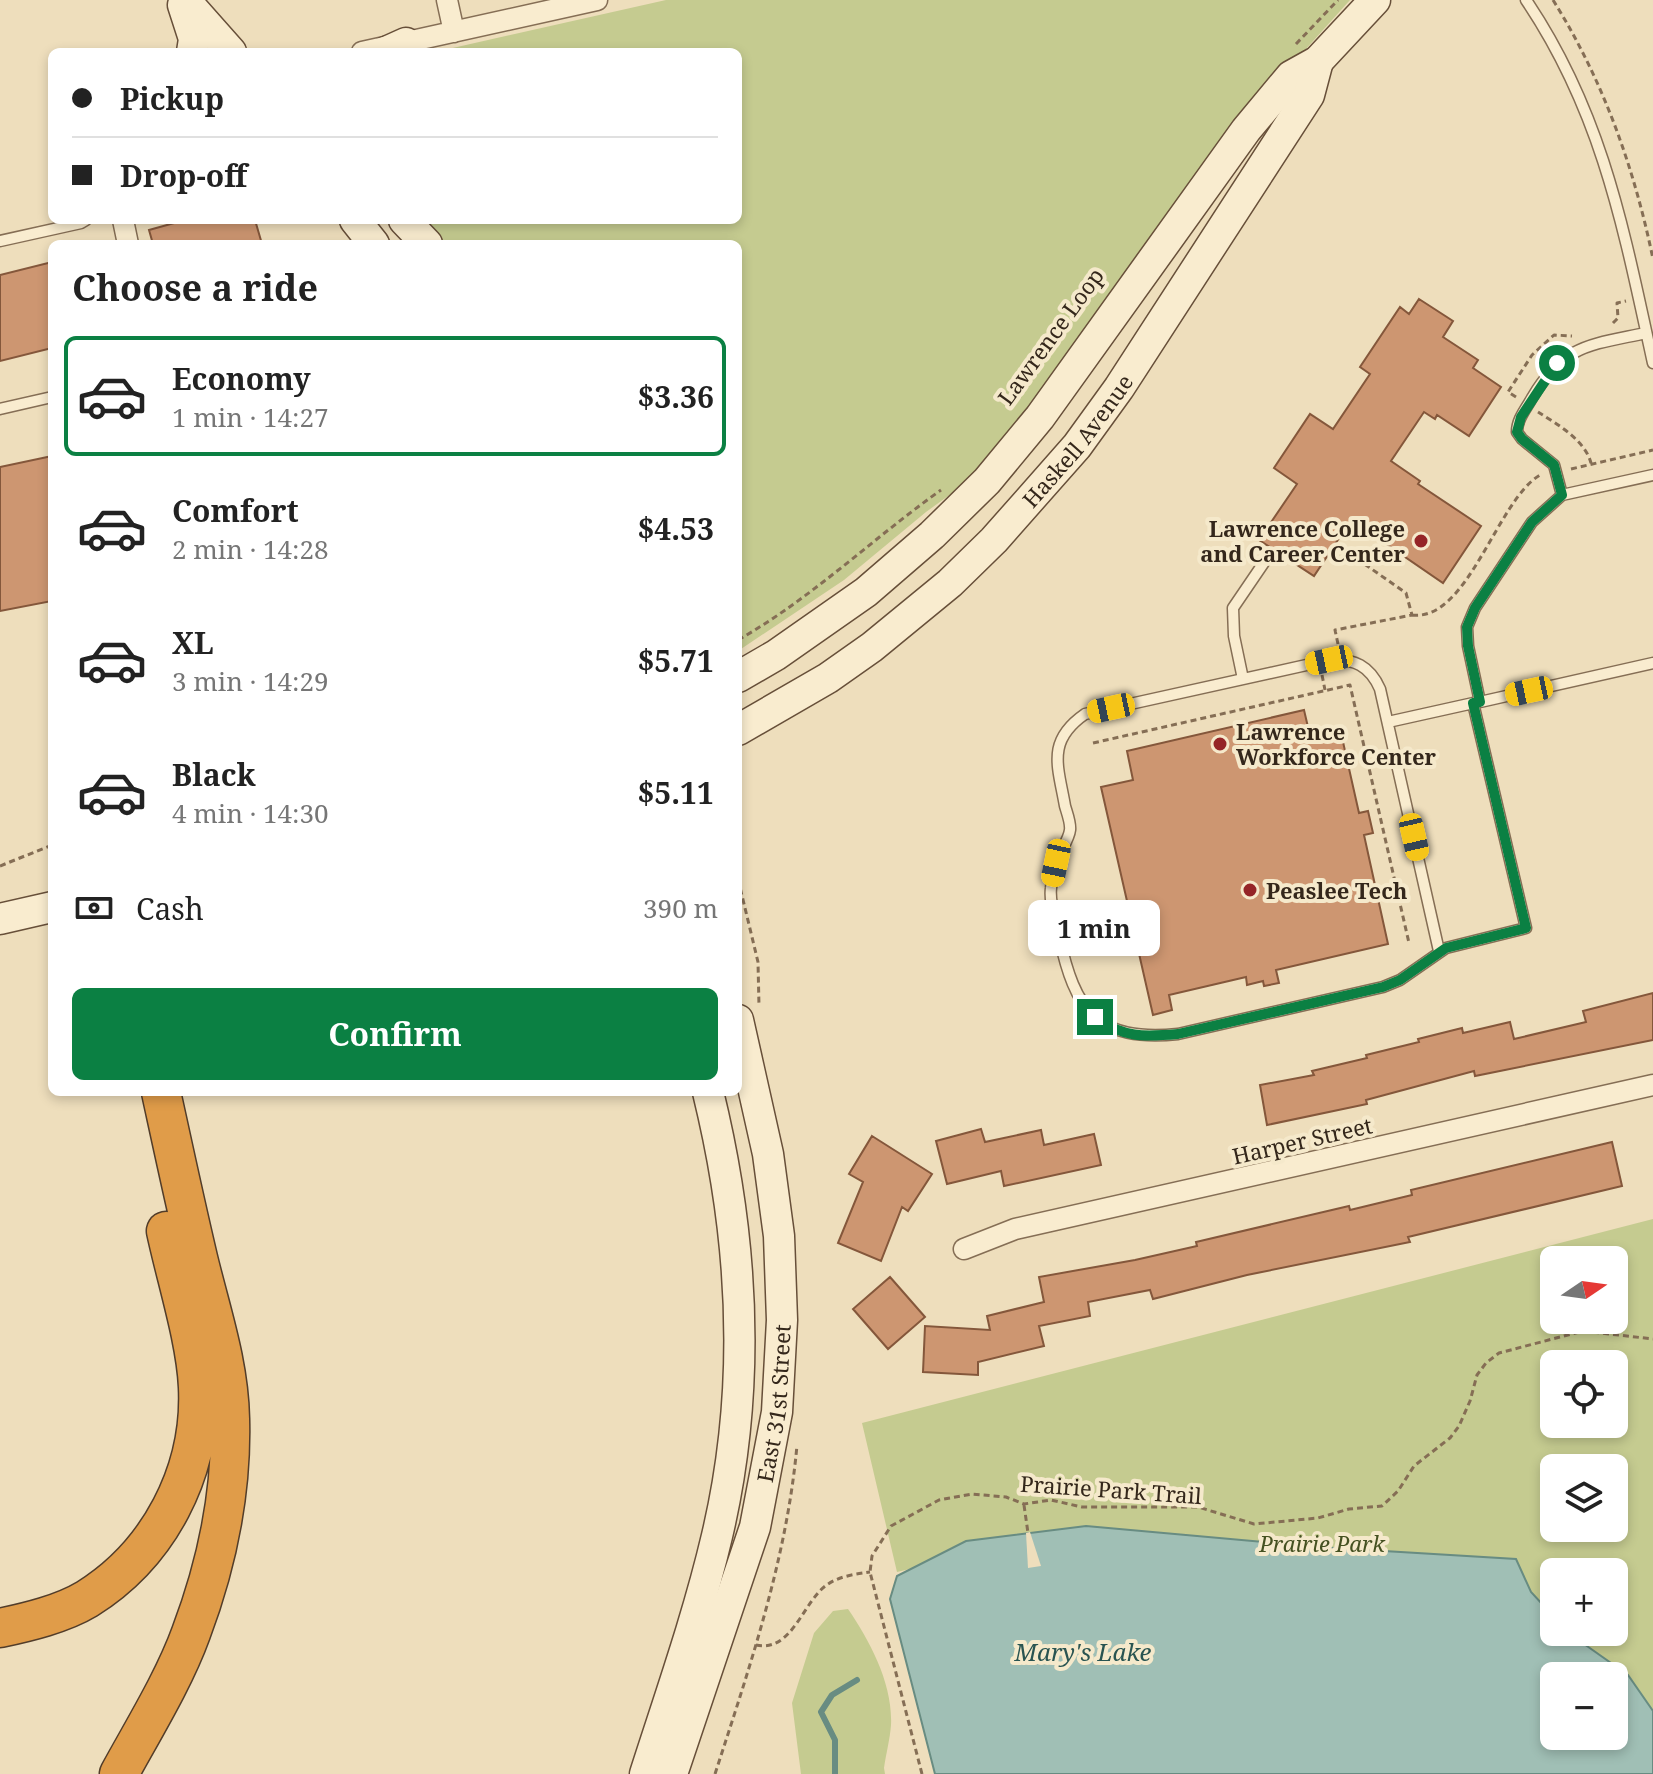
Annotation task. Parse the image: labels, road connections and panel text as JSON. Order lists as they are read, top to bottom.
{
  "streets": {
    "main road": ["Haskell Avenue", "East 31st Street"],
    "street": ["Harper Street"],
    "path": ["Prairie Park Trail"]
  },
  "water": ["Mary's Lake"],
  "parks": ["Prairie Park"],
  "places": ["Lawrence College and Career Center", "Lawrence Workforce Center", "Peaslee Tech"],
  "north": "right",
  "page": {
    "banner": ["Pickup", "Drop-off"],
    "heading": "Choose a ride",
    "list": [
      {
        "name": "Economy",
        "note": "1 min · 14:27",
        "value": "$3.36"
      },
      {
        "name": "Comfort",
        "note": "2 min · 14:28",
        "value": "$4.53"
      },
      {
        "name": "XL",
        "note": "3 min · 14:29",
        "value": "$5.71"
      },
      {
        "name": "Black",
        "note": "4 min · 14:30",
        "value": "$5.11"
      }
    ],
    "pay": ["Cash", "390 m"],
    "bubble": "1 min",
    "buttons": "Confirm",
    "map_buttons": ["+", "−"]
  }
}
